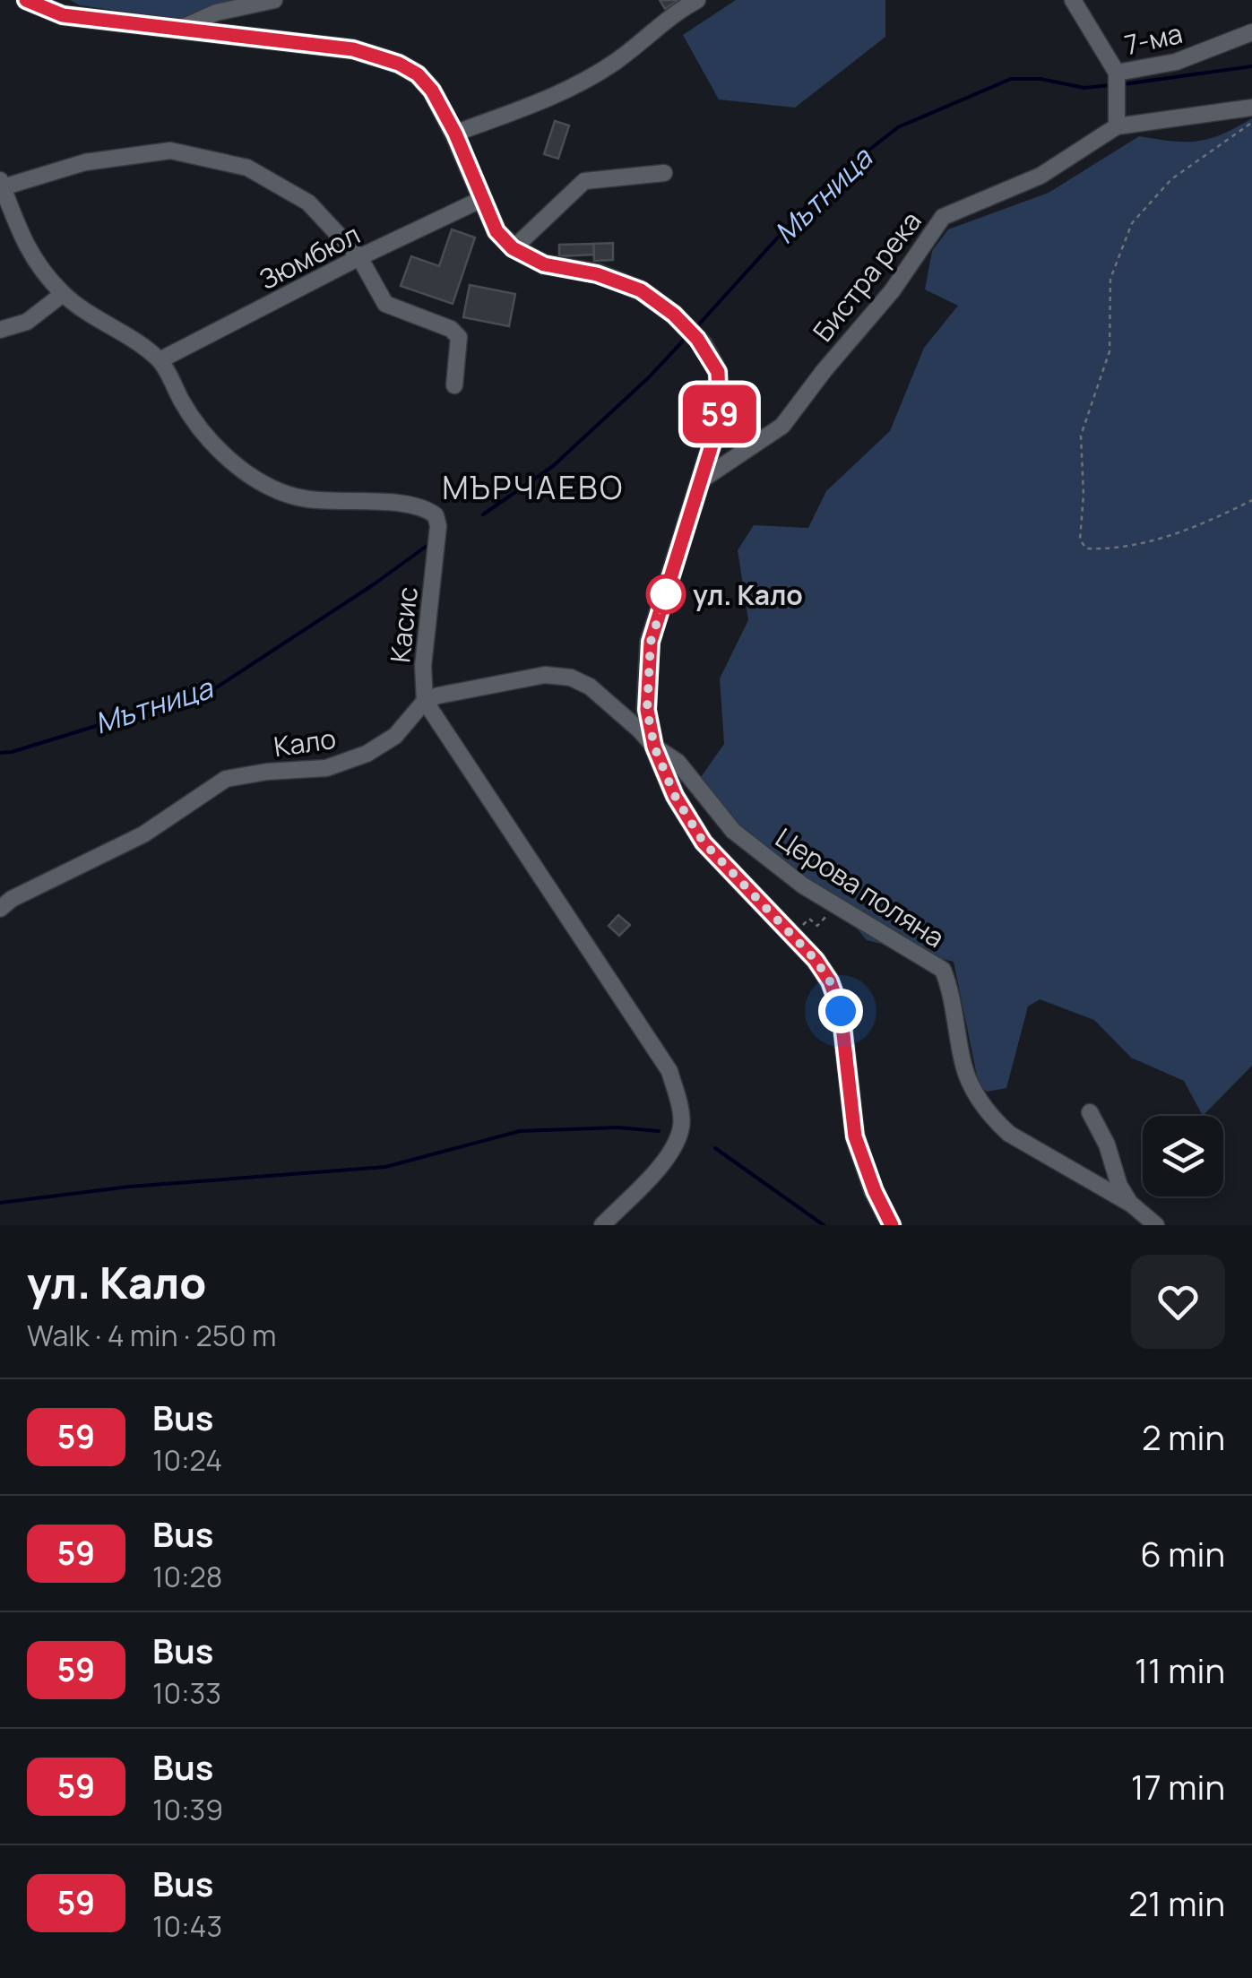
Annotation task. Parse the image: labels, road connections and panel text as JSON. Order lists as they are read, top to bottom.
{
  "streets": {
    "street": [
      "7-ма",
      "Зюмбюл",
      "Бистра река",
      "Касис",
      "Кало",
      "Церова поляна"
    ]
  },
  "crossings": [
    ["7-ма", "Бистра река"],
    ["Зюмбюл", "Касис"],
    ["Касис", "Кало"]
  ],
  "districts": ["МЪРЧАЕВО"],
  "water": ["Мътница"],
  "places": ["ул. Кало"],
  "lines": ["bus line 59"],
  "page": {
    "on_map": "59",
    "heading": ["ул. Кало", "Walk · 4 min · 250 m"],
    "list": [
      {
        "mark": "59",
        "name": "Bus",
        "note": "10:24",
        "value": "2 min"
      },
      {
        "mark": "59",
        "name": "Bus",
        "note": "10:28",
        "value": "6 min"
      },
      {
        "mark": "59",
        "name": "Bus",
        "note": "10:33",
        "value": "11 min"
      },
      {
        "mark": "59",
        "name": "Bus",
        "note": "10:39",
        "value": "17 min"
      },
      {
        "mark": "59",
        "name": "Bus",
        "note": "10:43",
        "value": "21 min"
      }
    ]
  }
}
